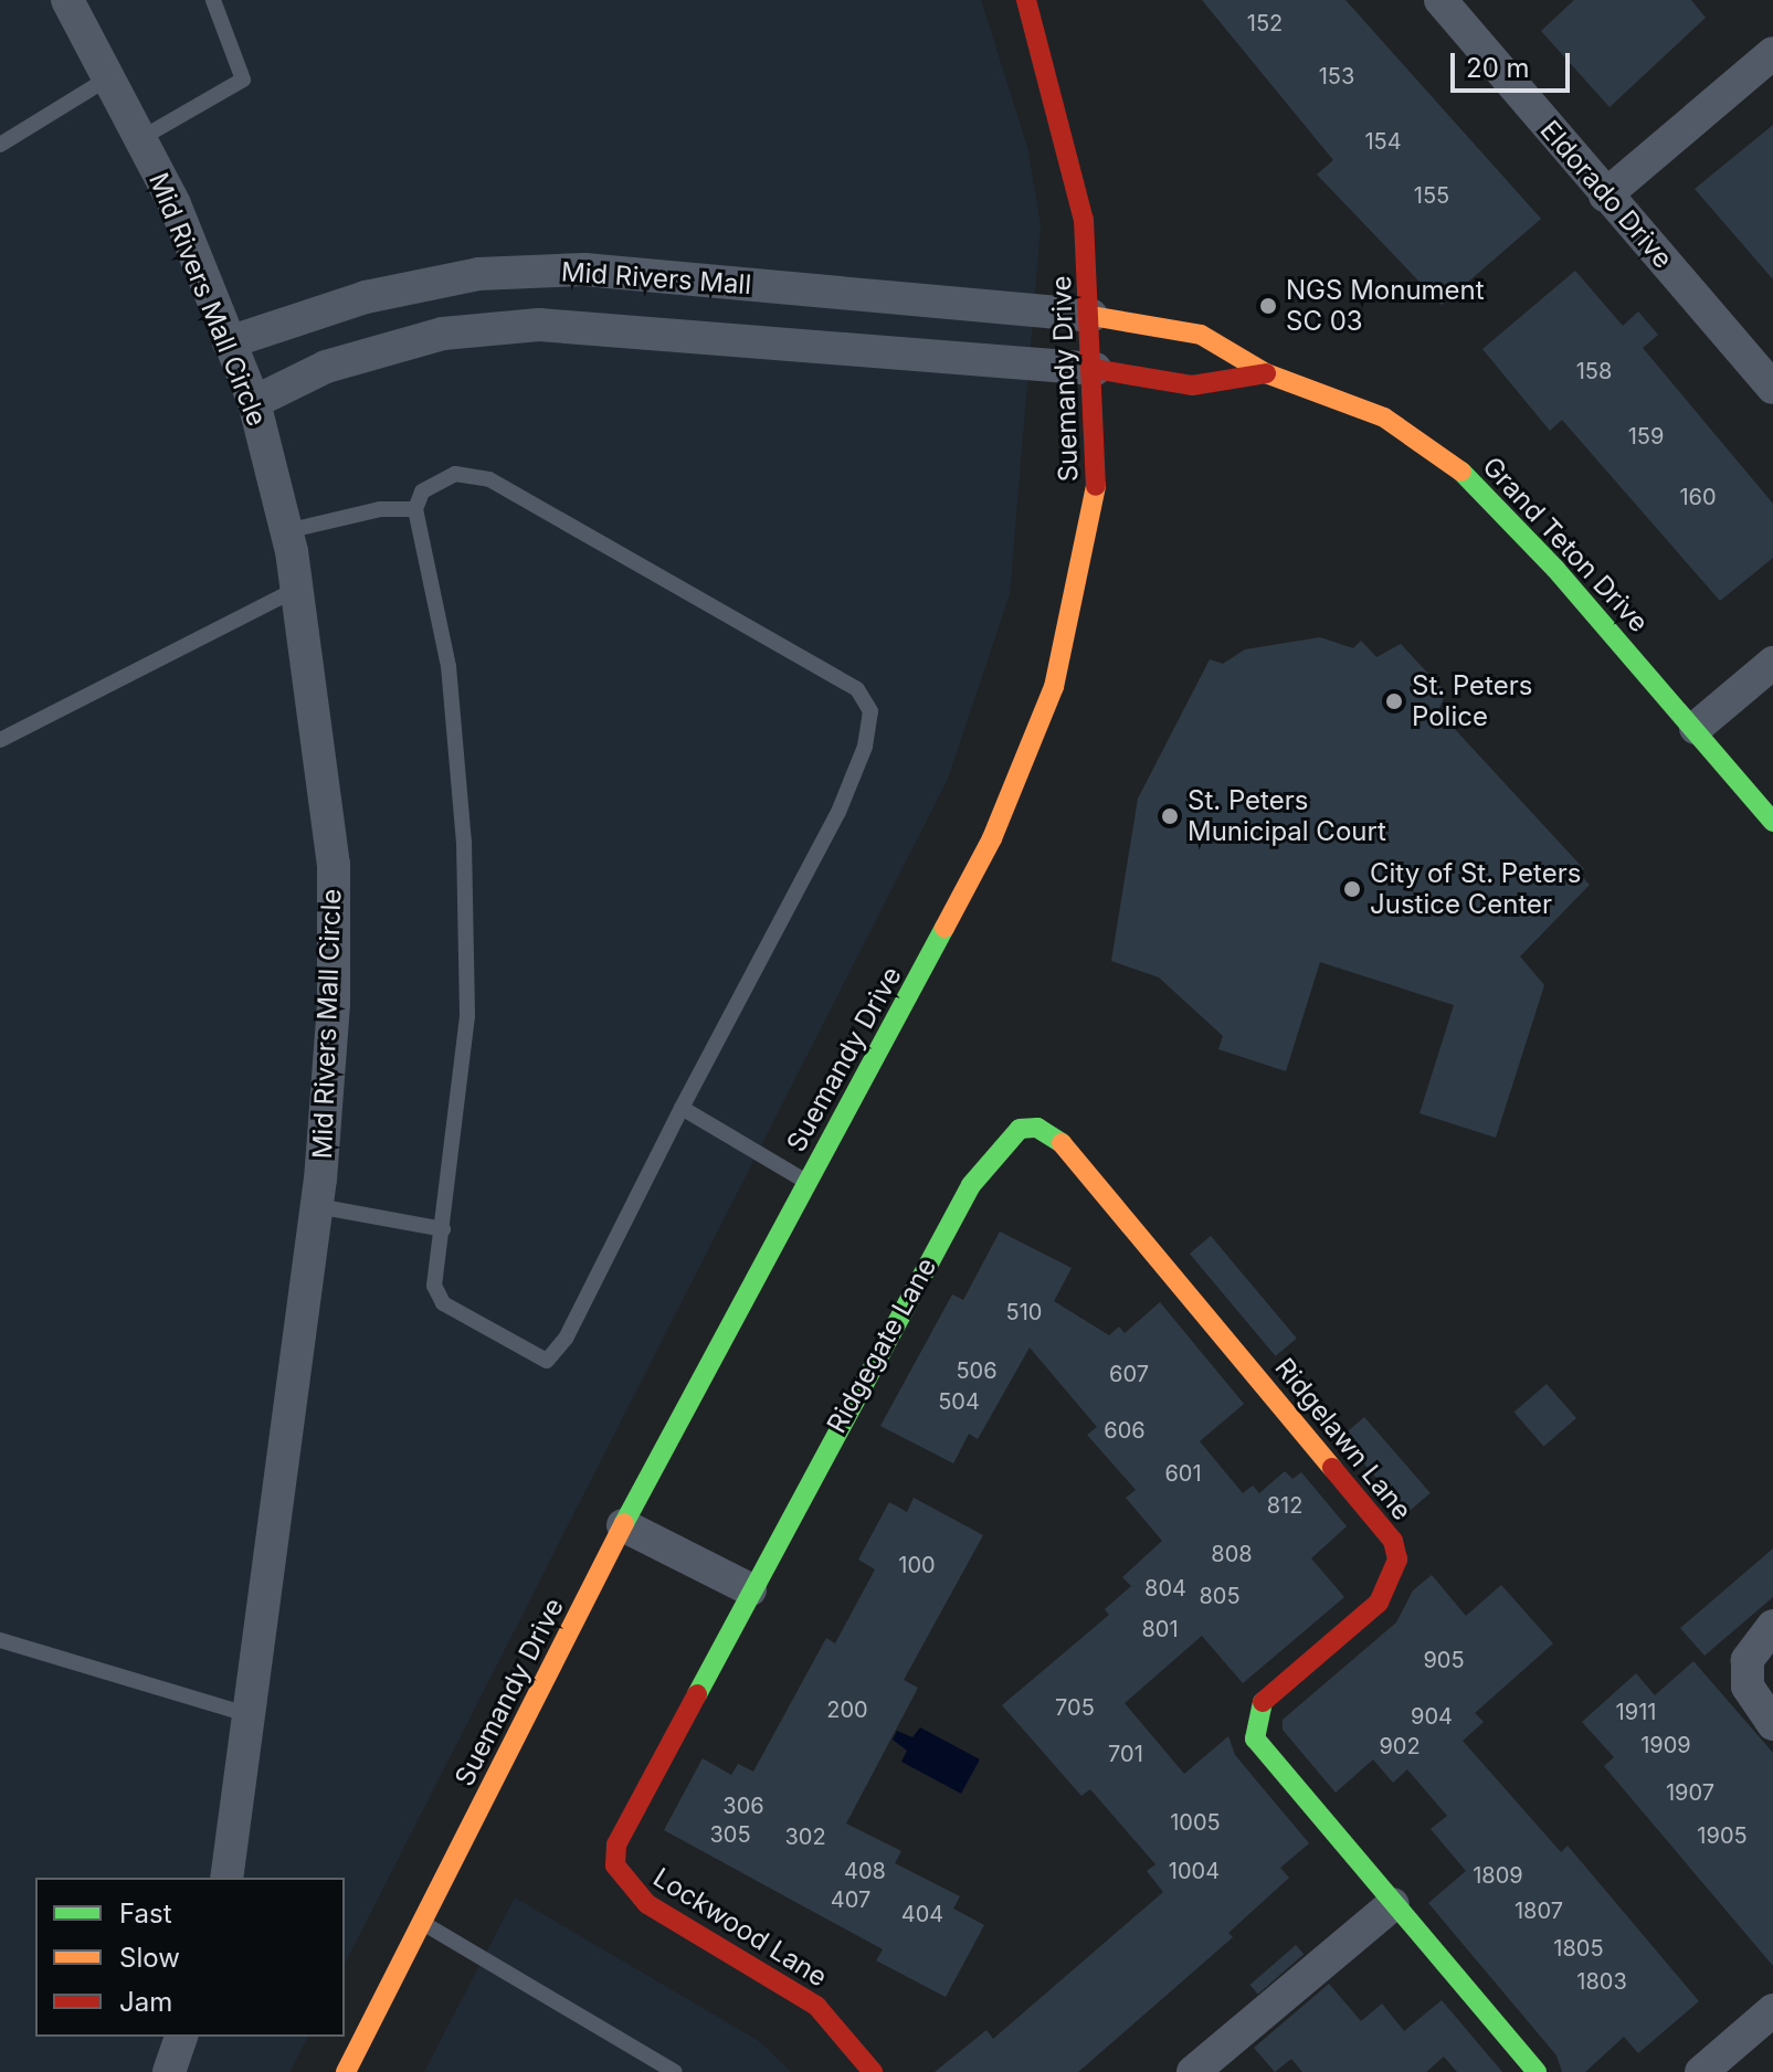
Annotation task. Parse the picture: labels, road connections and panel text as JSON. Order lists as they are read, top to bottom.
{
  "streets": {
    "street": [
      "Eldorado Drive",
      "Mid Rivers Mall",
      "Mid Rivers Mall Circle",
      "Suemandy Drive",
      "Grand Teton Drive",
      "Ridgegate Lane",
      "Ridgelawn Lane",
      "Lockwood Lane"
    ]
  },
  "crossings": [
    ["Mid Rivers Mall", "Mid Rivers Mall Circle"],
    ["Mid Rivers Mall", "Suemandy Drive"],
    ["Mid Rivers Mall", "Grand Teton Drive"],
    ["Suemandy Drive", "Grand Teton Drive"],
    ["Ridgegate Lane", "Ridgelawn Lane"],
    ["Ridgegate Lane", "Lockwood Lane"]
  ],
  "places": [
    "NGS Monument SC 03",
    "St. Peters Police",
    "St. Peters Municipal Court",
    "City of St. Peters Justice Center"
  ],
  "house_numbers": [
    "152",
    "153",
    "154",
    "155",
    "158",
    "159",
    "160",
    "510",
    "506",
    "607",
    "504",
    "606",
    "601",
    "812",
    "808",
    "100",
    "804",
    "805",
    "801",
    "905",
    "705",
    "200",
    "1911",
    "904",
    "1909",
    "902",
    "701",
    "1907",
    "306",
    "1005",
    "305",
    "1905",
    "302",
    "408",
    "1004",
    "1809",
    "407",
    "1807",
    "404",
    "1805",
    "1803"
  ],
  "legend": ["Fast", "Slow", "Jam"],
  "scale_bar": "20 m"
}
